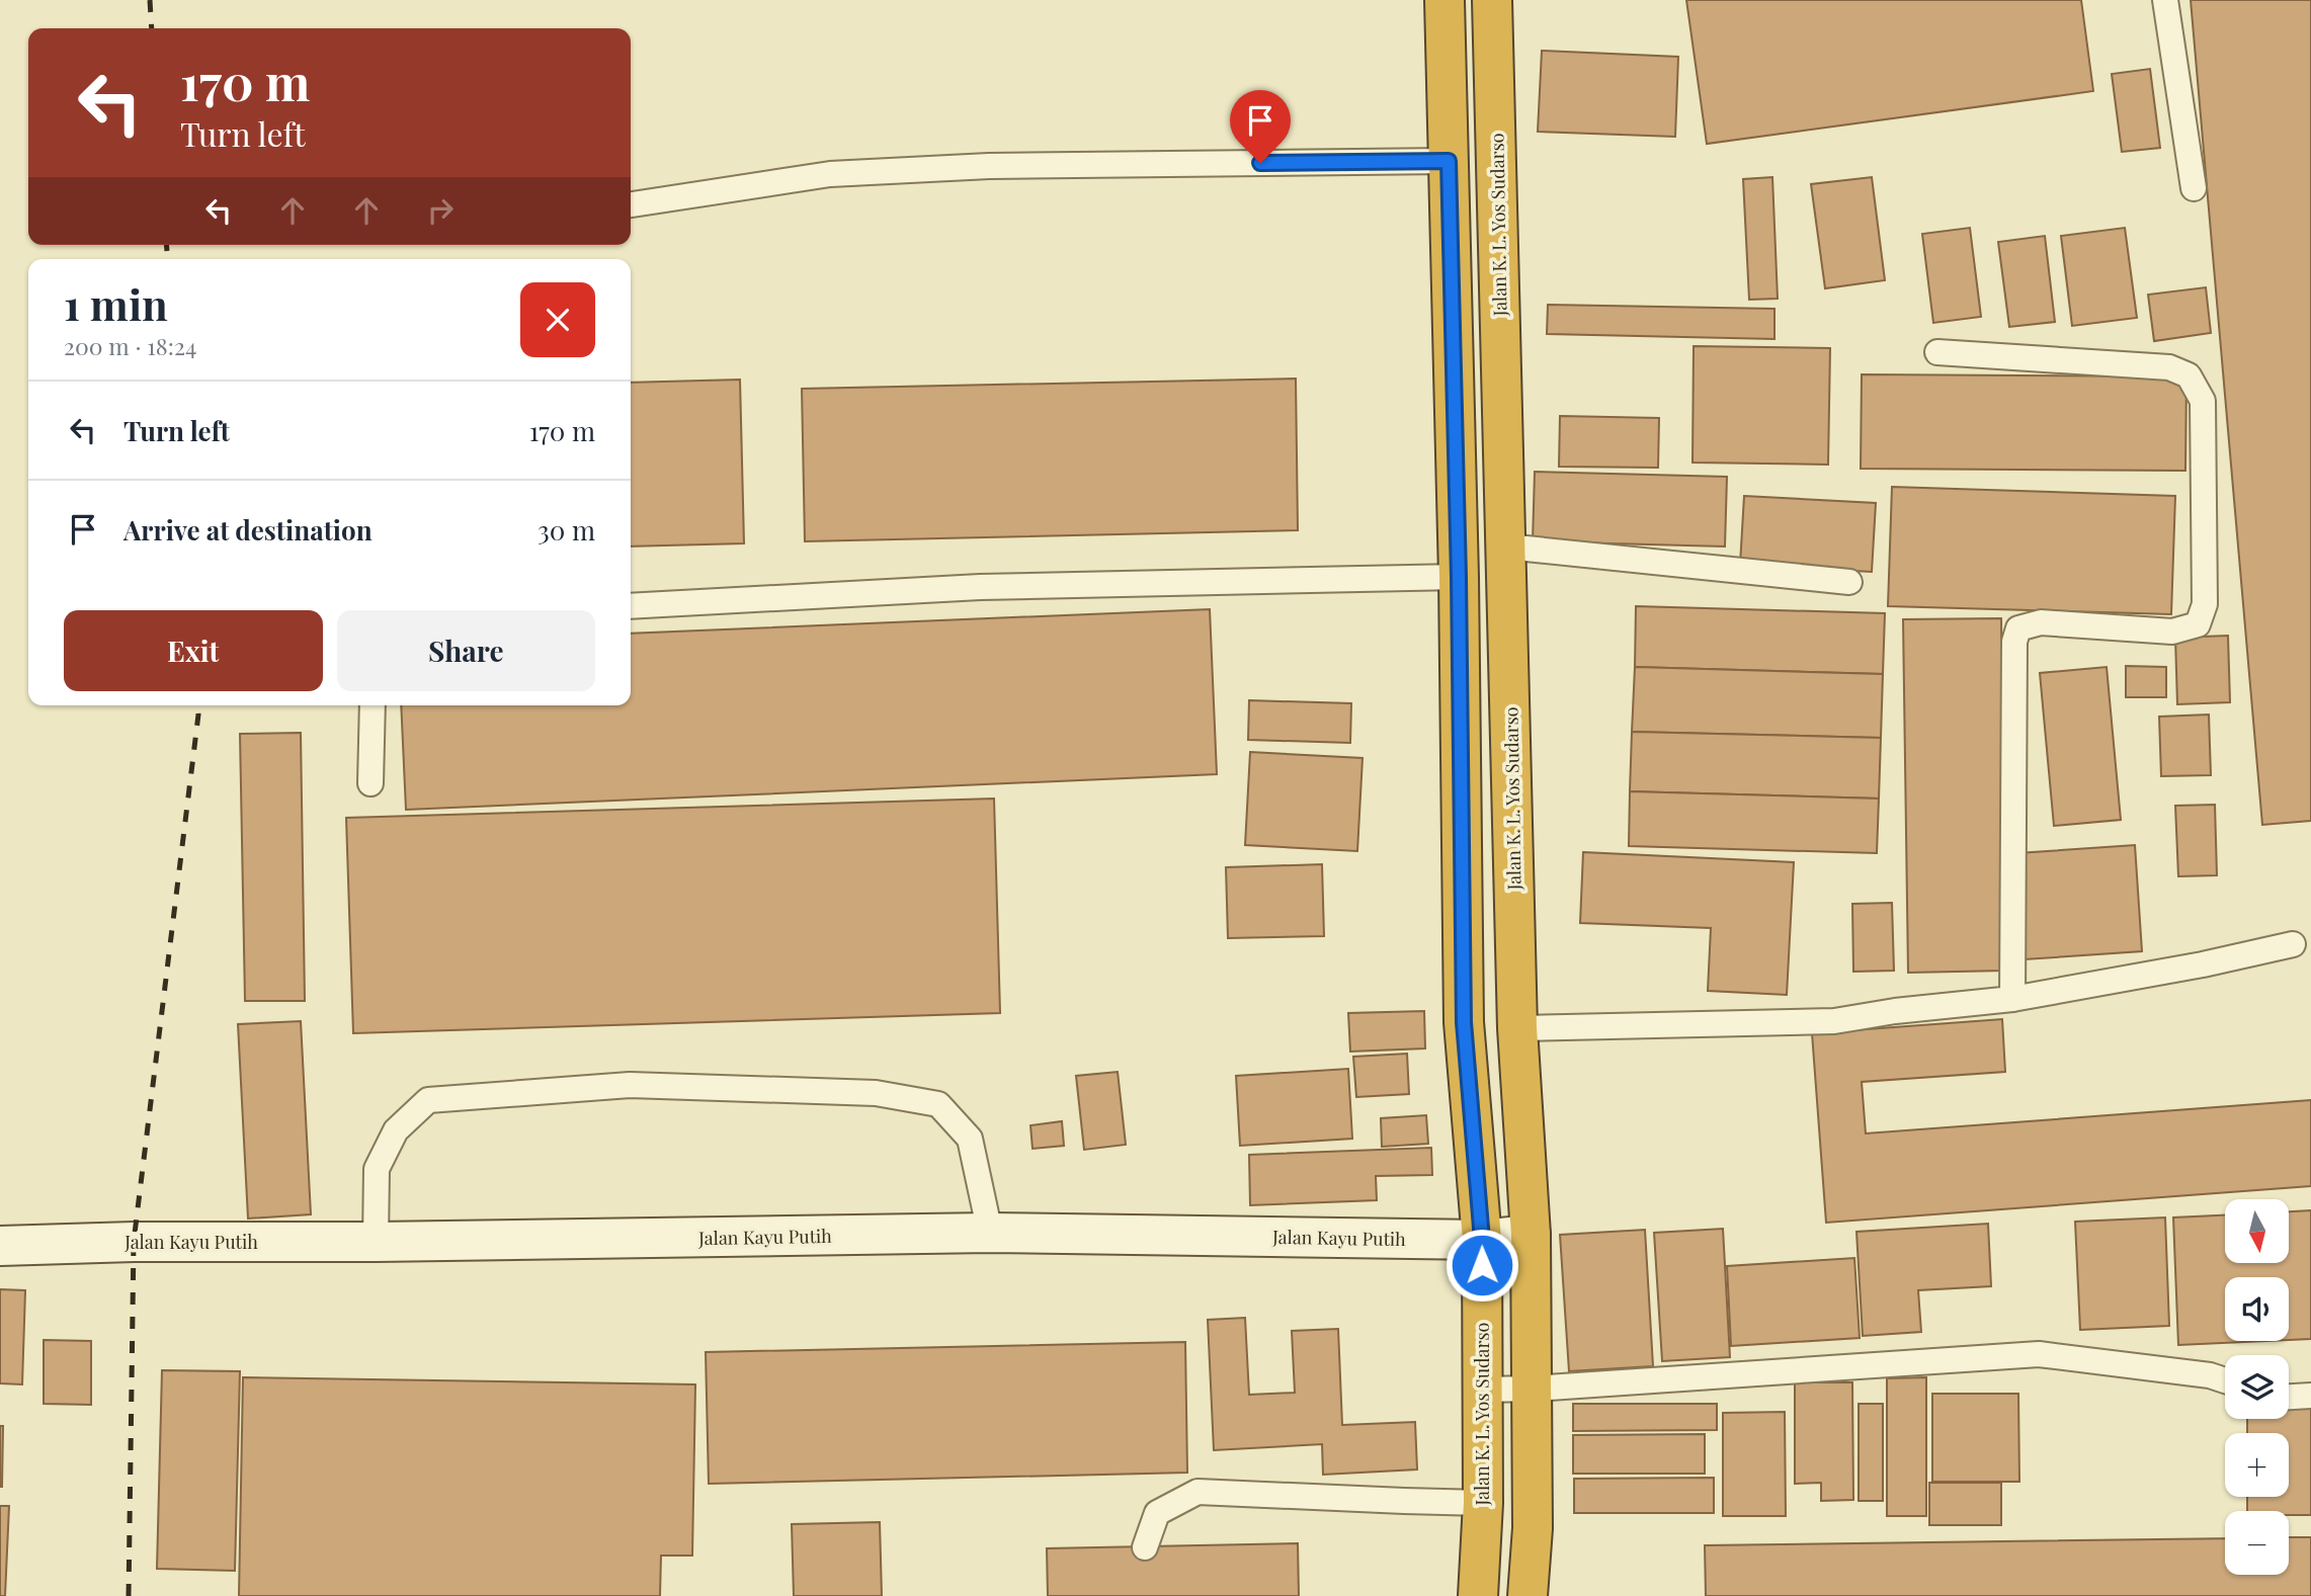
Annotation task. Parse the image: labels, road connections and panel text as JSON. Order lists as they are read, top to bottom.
{
  "streets": {
    "highway": ["Jalan K. L. Yos Sudarso"],
    "street": ["Jalan Kayu Putih"]
  },
  "crossings": [
    ["Jalan K. L. Yos Sudarso", "Jalan Kayu Putih"]
  ],
  "north": "bottom",
  "page": {
    "turn": ["170 m", "Turn left"],
    "heading": ["1 min", "200 m · 18:24"],
    "list": [
      {
        "name": "Turn left",
        "value": "170 m"
      },
      {
        "name": "Arrive at destination",
        "value": "30 m"
      }
    ],
    "buttons": ["Exit", "Share"],
    "map_buttons": ["+", "−"]
  }
}
